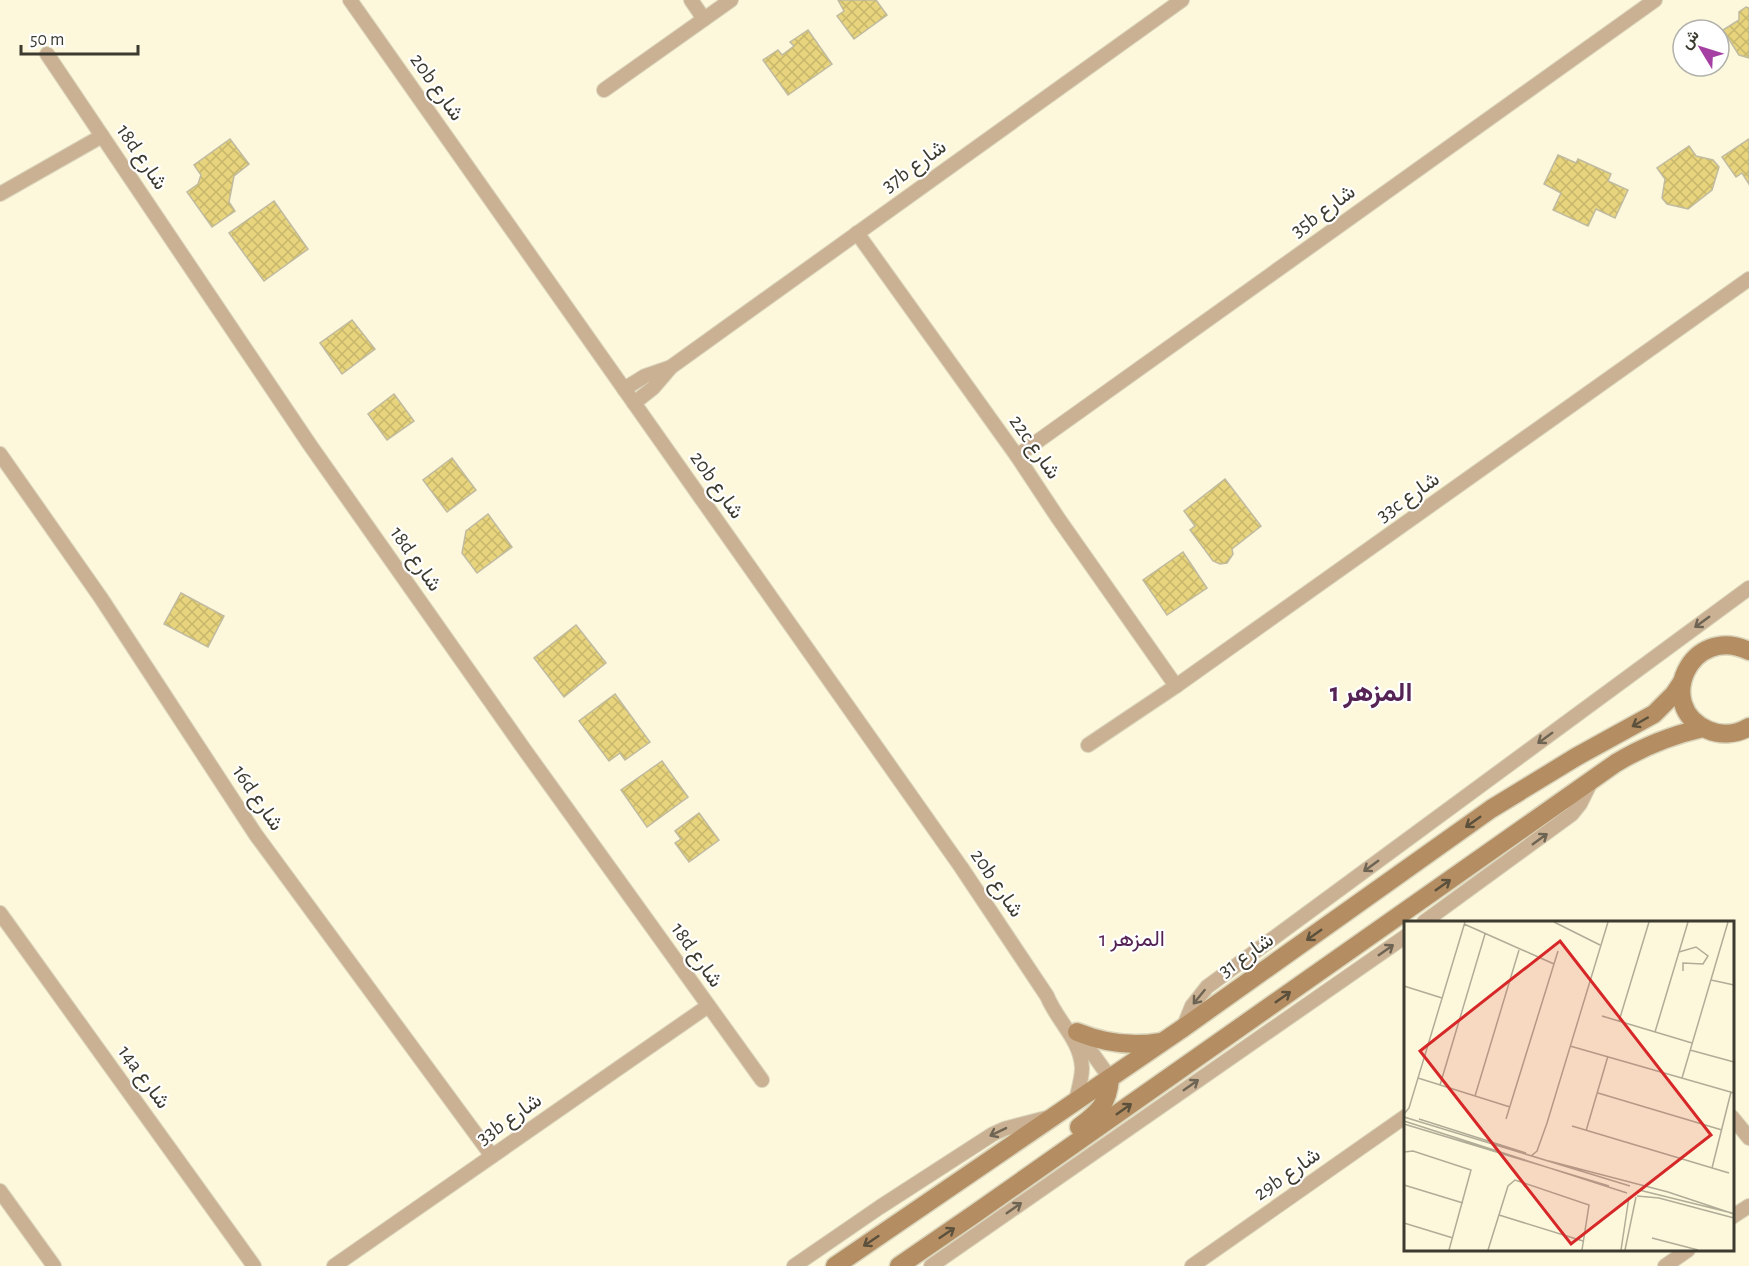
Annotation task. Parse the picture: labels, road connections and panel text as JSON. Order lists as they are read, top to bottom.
{
  "streets": {
    "street": [
      "20b شارع",
      "18d شارع",
      "37b شارع",
      "35b شارع",
      "22c شارع",
      "33c شارع",
      "16d شارع",
      "شارع 31",
      "14a شارع",
      "33b شارع",
      "29b شارع"
    ]
  },
  "crossings": [
    ["20b شارع", "37b شارع"],
    ["20b شارع", "شارع 31"],
    ["18d شارع", "33b شارع"],
    ["37b شارع", "22c شارع"],
    ["35b شارع", "22c شارع"],
    ["22c شارع", "33c شارع"],
    ["16d شارع", "33b شارع"]
  ],
  "districts": ["المزهر 1", "المزهر 1"],
  "scale_bar": "50 m",
  "north": "top left"
}
